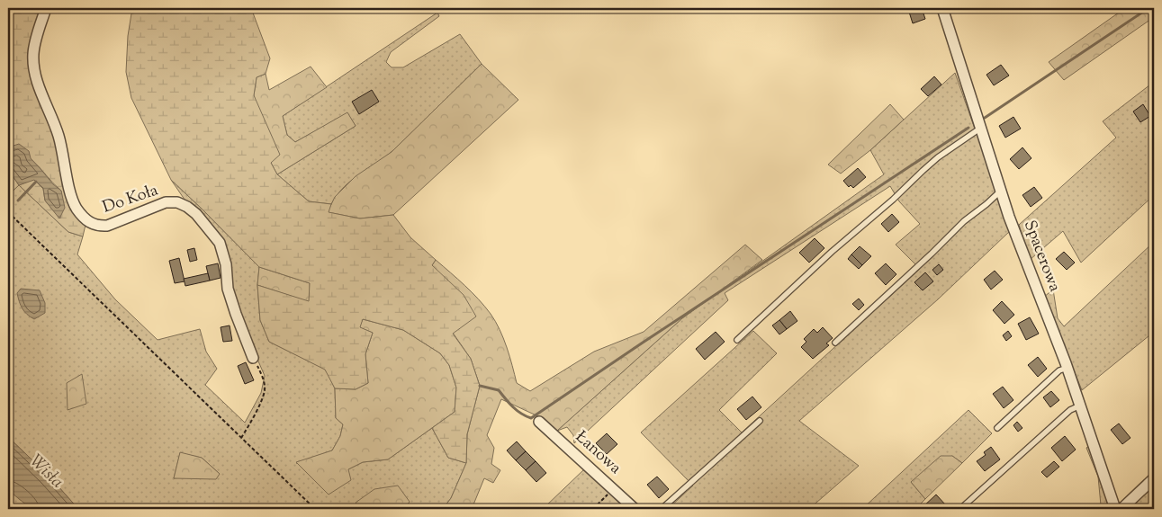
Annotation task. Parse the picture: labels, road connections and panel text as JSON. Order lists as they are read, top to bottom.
{
  "streets": {
    "street": ["Do Koła", "Spacerowa", "Łanowa"]
  },
  "water": ["Wisła"]
}
